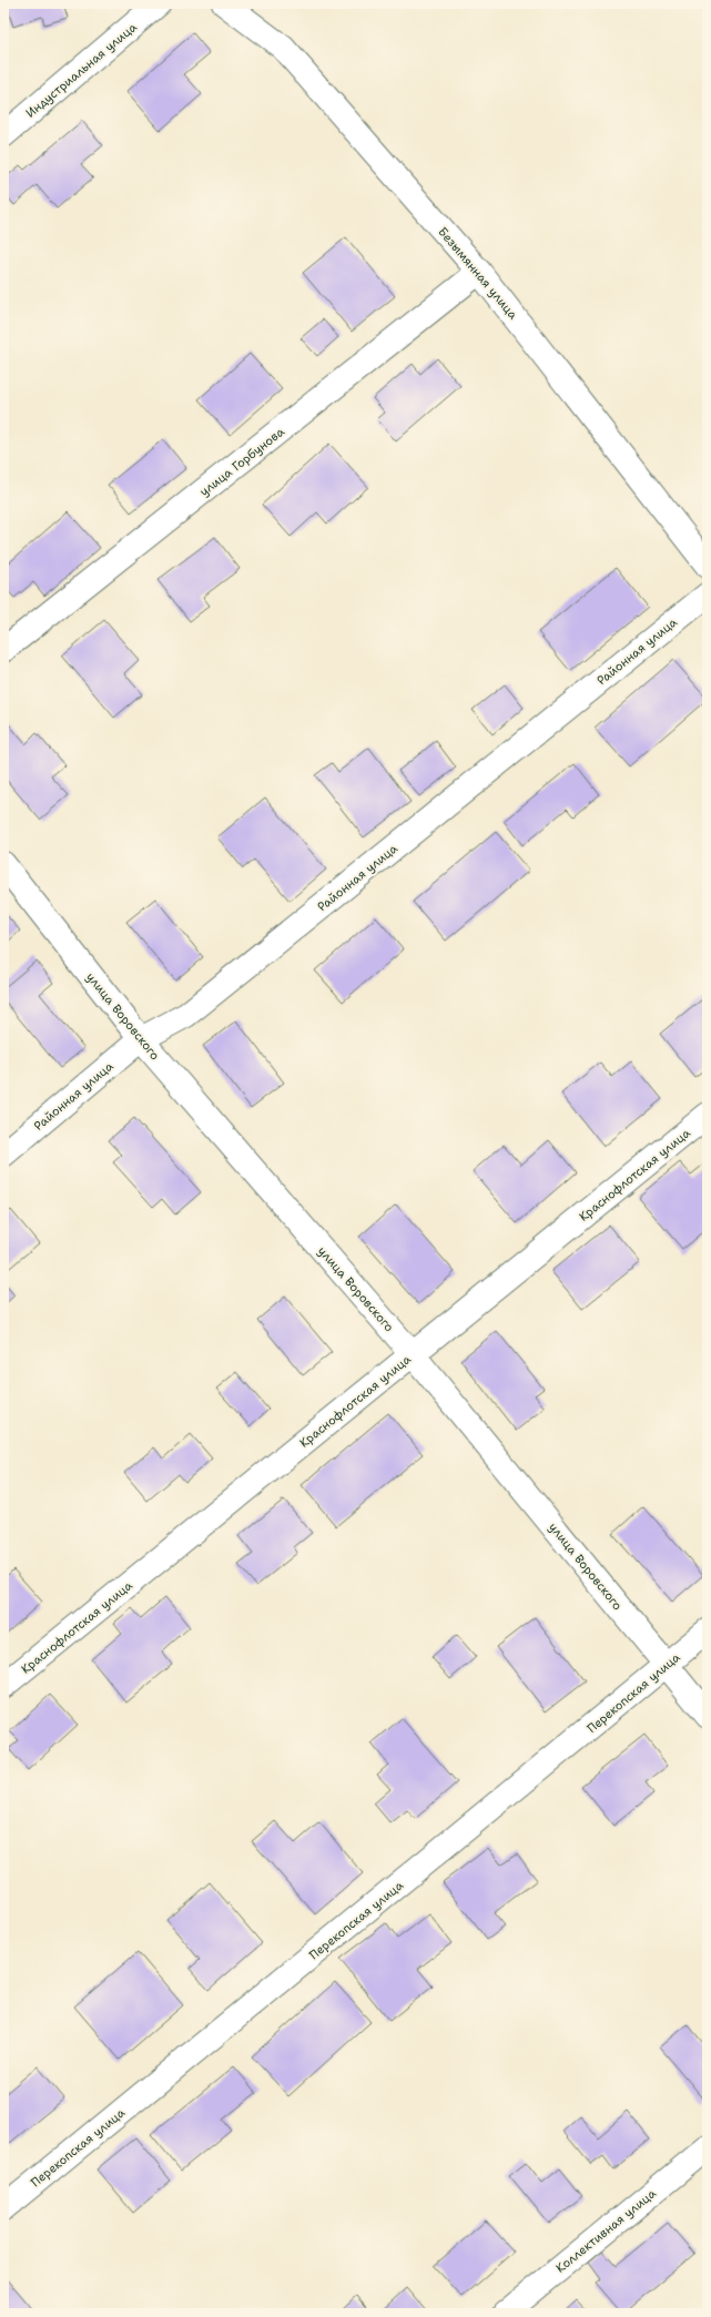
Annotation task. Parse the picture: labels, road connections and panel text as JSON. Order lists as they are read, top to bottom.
{
  "streets": {
    "street": [
      "Индустриальная улица",
      "Безымянная улица",
      "улица Горбунова",
      "Районная улица",
      "улица Воровского",
      "Краснофлотская улица",
      "Перекопская улица",
      "Коллективная улица"
    ]
  },
  "crossings": [
    ["Безымянная улица", "улица Горбунова"],
    ["Районная улица", "улица Воровского"],
    ["улица Воровского", "Краснофлотская улица"],
    ["улица Воровского", "Перекопская улица"]
  ]
}
